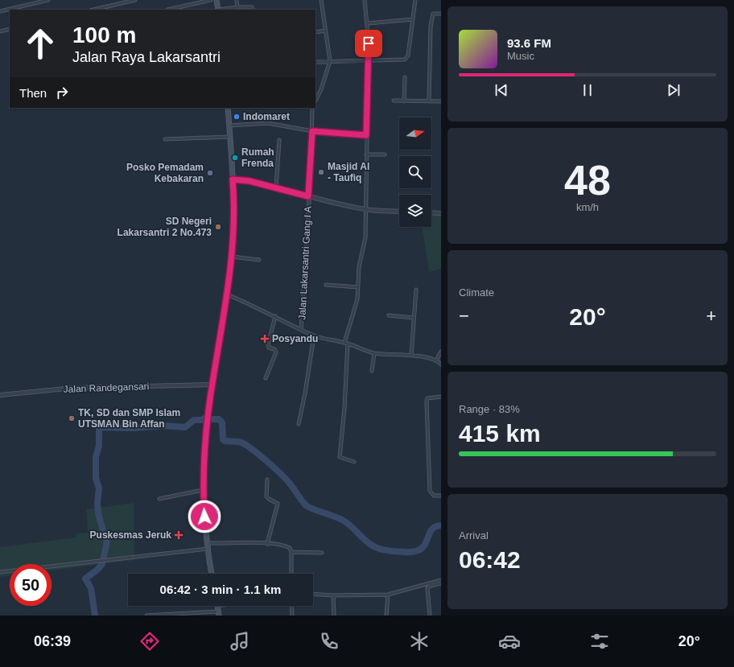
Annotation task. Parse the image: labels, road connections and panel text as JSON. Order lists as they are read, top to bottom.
{
  "streets": {
    "street": ["Jalan Lakarsantri Gang I A", "Jalan Randegansari"]
  },
  "places": {
    "other": [
      "Indomaret",
      "Rumah Frenda",
      "Masjid Al - Taufiq",
      "Posko Pemadam Kebakaran",
      "SD Negeri Lakarsantri 2 No.473",
      "TK, SD dan SMP Islam UTSMAN Bin Affan"
    ],
    "health": ["Posyandu", "Puskesmas Jeruk"]
  },
  "north": "right",
  "page": {
    "turn": ["100 m", "Jalan Raya Lakarsantri"],
    "song": ["93.6 FM", "Music"],
    "then": "Then",
    "tile": [
      ["48", "km/h"],
      "Climate",
      ["Range · 83%", "415 km"],
      ["Arrival", "06:42"]
    ],
    "heat": ["−", "20°", "+"],
    "limit": "50",
    "trip": "06:42 · 3 min · 1.1 km",
    "tabs": ["06:39", "20°"]
  }
}
